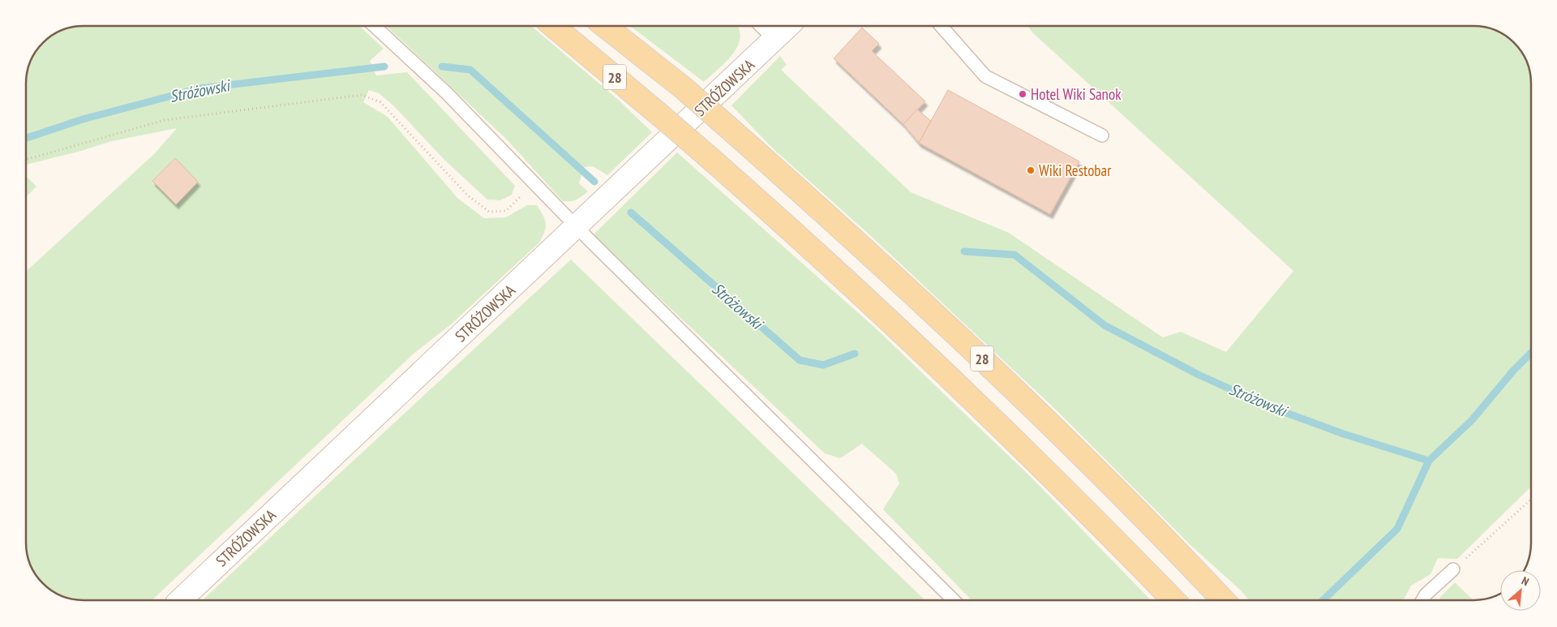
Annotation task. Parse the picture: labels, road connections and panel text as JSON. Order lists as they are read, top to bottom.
{
  "streets": {
    "main road": ["28"],
    "street": ["STRÓŻOWSKA"]
  },
  "water": ["Stróżowski"],
  "places": ["Hotel Wiki Sanok", "Wiki Restobar"],
  "north": "top right"
}
